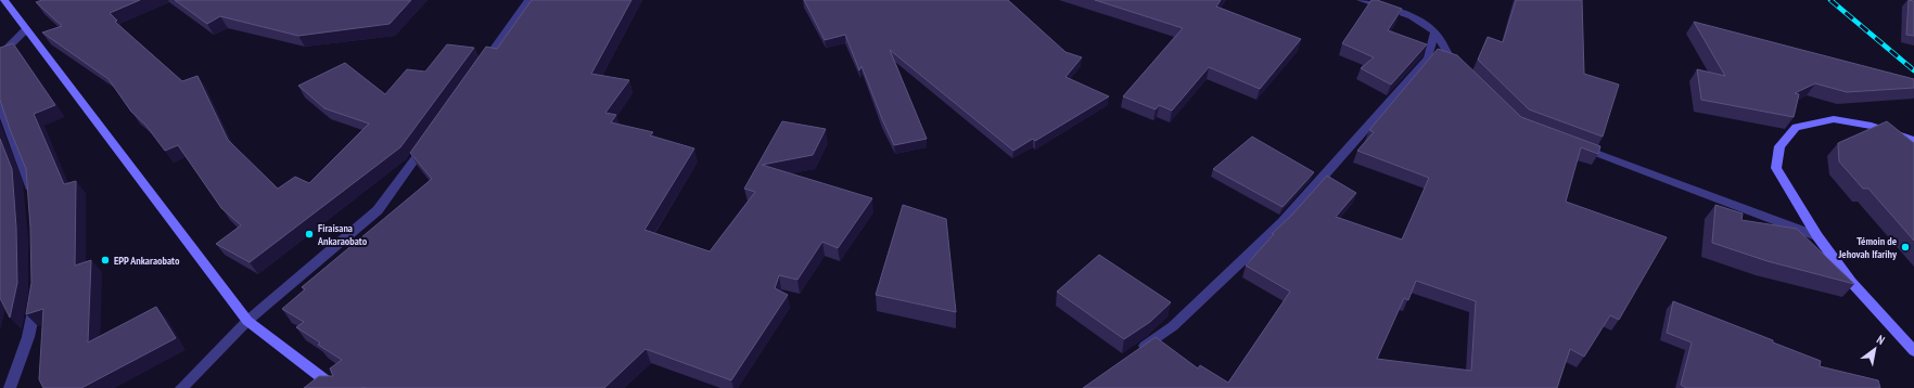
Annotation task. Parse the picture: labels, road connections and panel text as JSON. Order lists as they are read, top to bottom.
{
  "places": ["Firaisana Ankaraobato", "Témoin de Jehovah Ifarihy", "EPP Ankaraobato"],
  "north": "top right"
}
